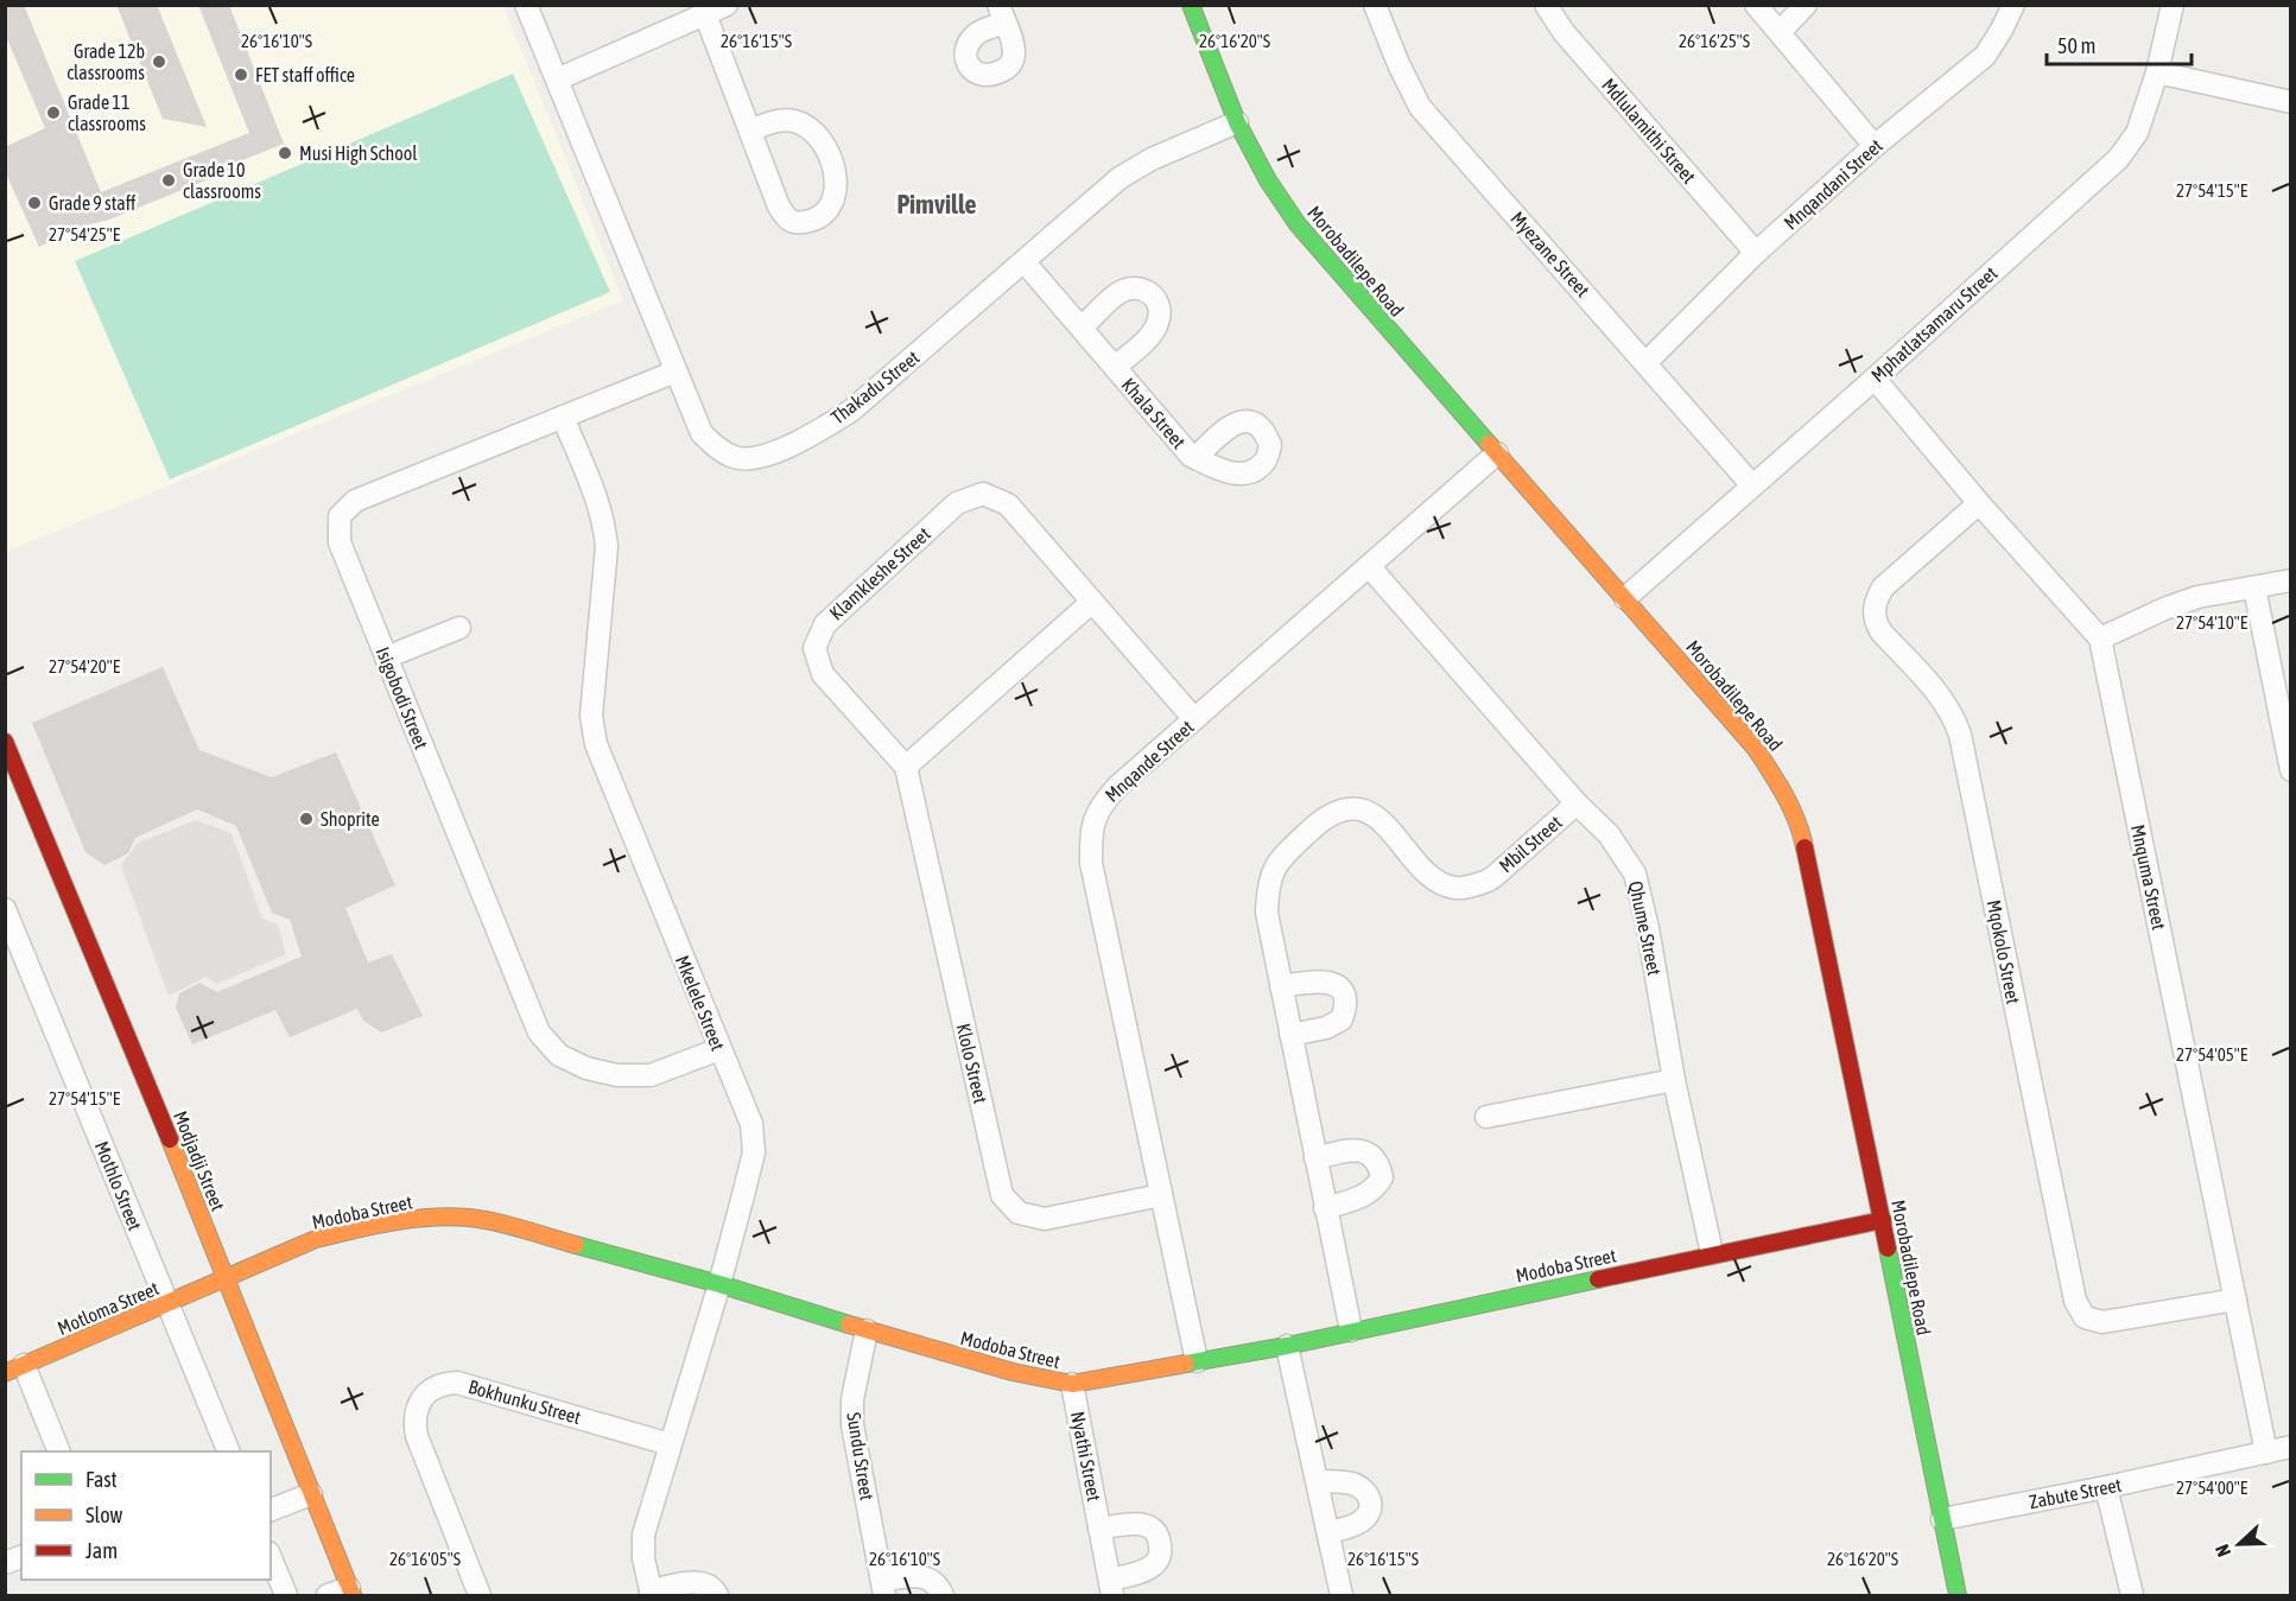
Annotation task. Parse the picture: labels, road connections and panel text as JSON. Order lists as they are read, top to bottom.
{
  "streets": {
    "street": [
      "Mdlulamithi Street",
      "Mnqandani Street",
      "Myezane Street",
      "Morobadilepe Road",
      "Mphatlatsamaru Street",
      "Thakadu Street",
      "Khala Street",
      "Klamkleshe Street",
      "Isigobodi Street",
      "Mnqande Street",
      "Mbil Street",
      "Mnquma Street",
      "Qhume Street",
      "Mqokolo Street",
      "Mkelele Street",
      "Klolo Street",
      "Modjadji Street",
      "Mothlo Street",
      "Modoba Street",
      "Motloma Street",
      "Bokhunku Street",
      "Sundu Street",
      "Nyathi Street",
      "Zabute Street"
    ]
  },
  "crossings": [
    ["Mdlulamithi Street", "Mnqandani Street"],
    ["Mnqandani Street", "Myezane Street"],
    ["Myezane Street", "Mphatlatsamaru Street"],
    ["Morobadilepe Road", "Mphatlatsamaru Street"],
    ["Morobadilepe Road", "Thakadu Street"],
    ["Morobadilepe Road", "Mnqande Street"],
    ["Morobadilepe Road", "Modoba Street"],
    ["Morobadilepe Road", "Zabute Street"],
    ["Thakadu Street", "Khala Street"],
    ["Thakadu Street", "Isigobodi Street"],
    ["Klamkleshe Street", "Mnqande Street"],
    ["Klamkleshe Street", "Klolo Street"],
    ["Isigobodi Street", "Mkelele Street"],
    ["Mnqande Street", "Qhume Street"],
    ["Mnqande Street", "Klolo Street"],
    ["Mnqande Street", "Modoba Street"],
    ["Mbil Street", "Qhume Street"],
    ["Mbil Street", "Modoba Street"],
    ["Mnquma Street", "Mqokolo Street"],
    ["Mnquma Street", "Zabute Street"],
    ["Qhume Street", "Modoba Street"],
    ["Mkelele Street", "Modoba Street"],
    ["Mkelele Street", "Bokhunku Street"],
    ["Modjadji Street", "Modoba Street"],
    ["Modjadji Street", "Motloma Street"],
    ["Mothlo Street", "Motloma Street"],
    ["Modoba Street", "Motloma Street"],
    ["Modoba Street", "Sundu Street"],
    ["Modoba Street", "Nyathi Street"]
  ],
  "districts": ["Pimville"],
  "places": [
    "Grade 12b classrooms",
    "FET staff office",
    "Grade 11 classrooms",
    "Musi High School",
    "Grade 10 classrooms",
    "Grade 9 staff",
    "Shoprite"
  ],
  "legend": ["Fast", "Slow", "Jam"],
  "scale_bar": "50 m",
  "north": "left",
  "coordinates": [
    "26°16'10\"S",
    "26°16'15\"S",
    "26°16'20\"S",
    "26°16'25\"S",
    "27°54'15\"E",
    "27°54'25\"E",
    "27°54'10\"E",
    "27°54'20\"E",
    "27°54'05\"E",
    "27°54'00\"E",
    "26°16'05\"S"
  ]
}
